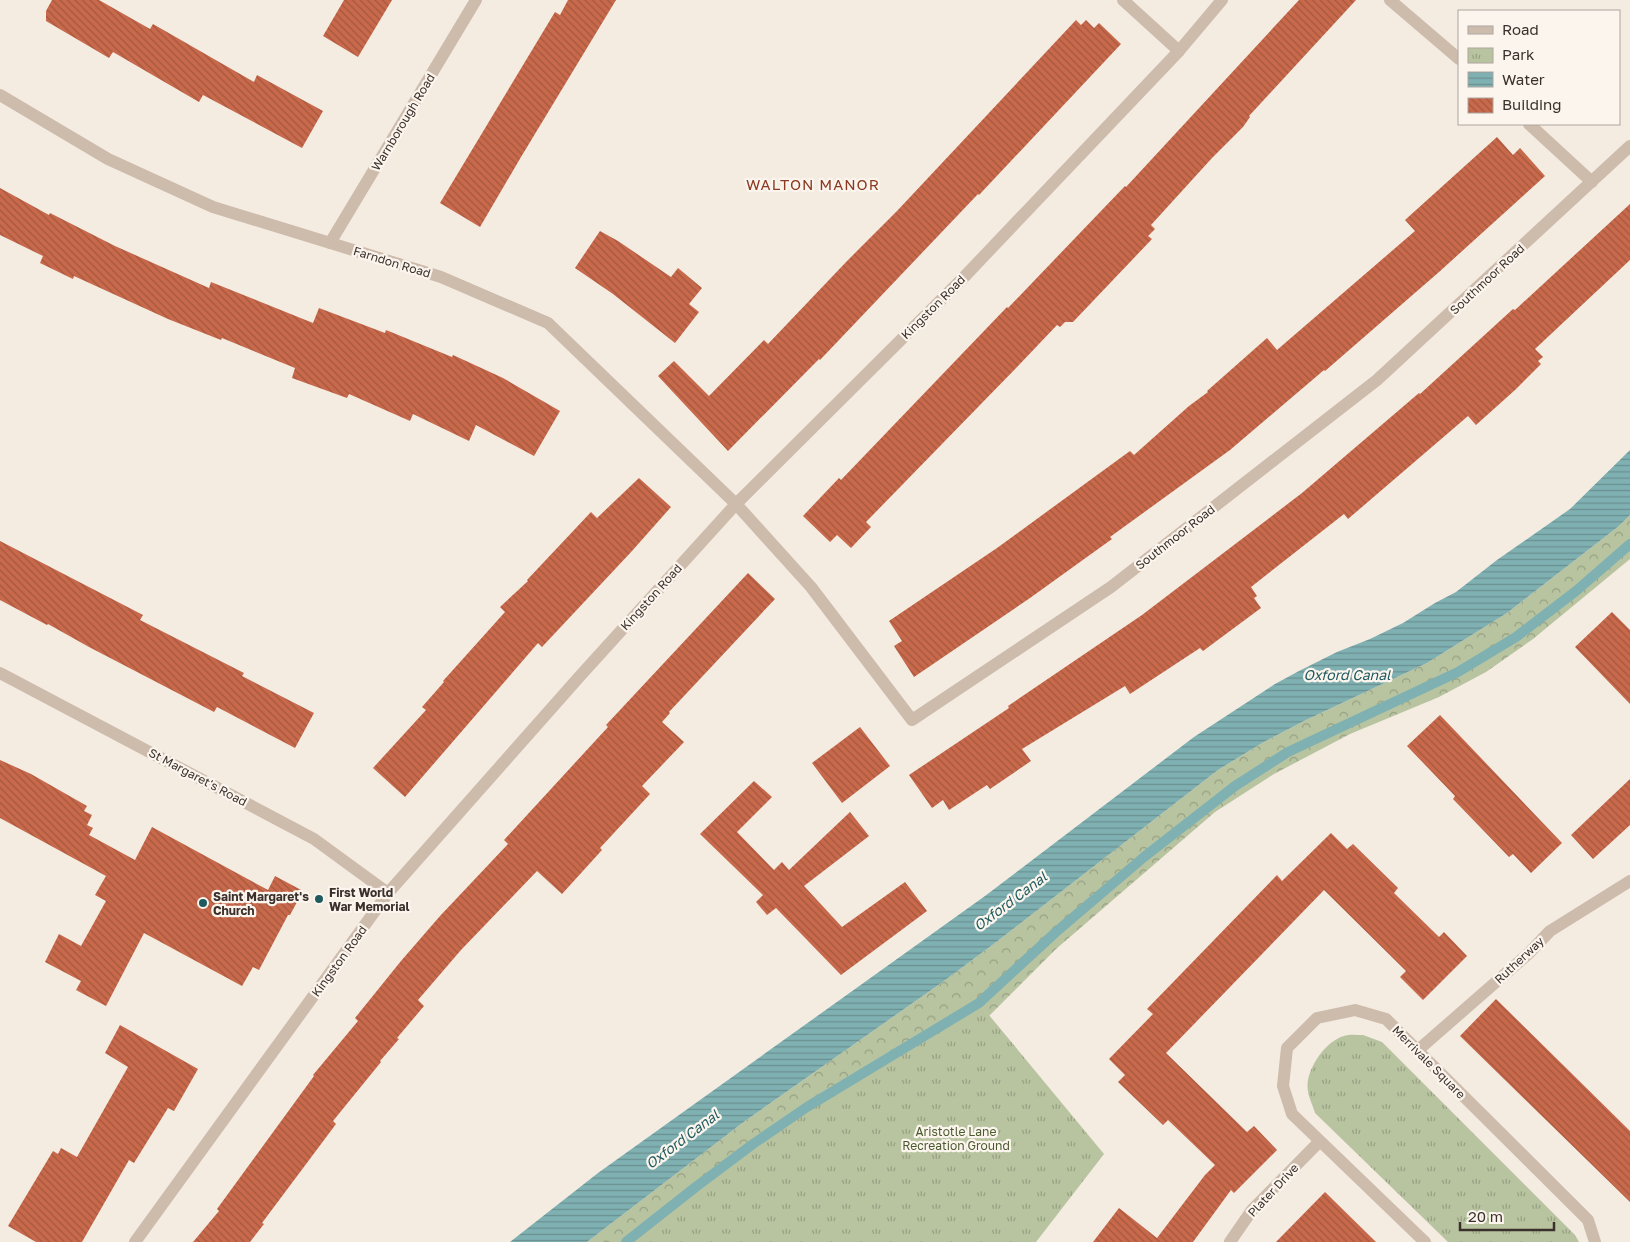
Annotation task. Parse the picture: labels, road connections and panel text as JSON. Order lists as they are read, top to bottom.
{
  "streets": {
    "street": [
      "Warnborough Road",
      "Farndon Road",
      "Southmoor Road",
      "Kingston Road",
      "St Margaret's Road",
      "Rutherway",
      "Merrivale Square",
      "Plater Drive"
    ]
  },
  "crossings": [
    ["Warnborough Road", "Farndon Road"],
    ["Farndon Road", "Southmoor Road"],
    ["Farndon Road", "Kingston Road"],
    ["Southmoor Road", "Kingston Road"],
    ["Kingston Road", "St Margaret's Road"],
    ["Rutherway", "Merrivale Square"],
    ["Merrivale Square", "Plater Drive"]
  ],
  "districts": ["WALTON MANOR"],
  "water": ["Oxford Canal"],
  "parks": ["Aristotle Lane Recreation Ground"],
  "places": ["First World War Memorial", "Saint Margaret's Church"],
  "legend": [
    "Road",
    "Park",
    "Water",
    "Building"
  ],
  "scale_bar": "20 m"
}
